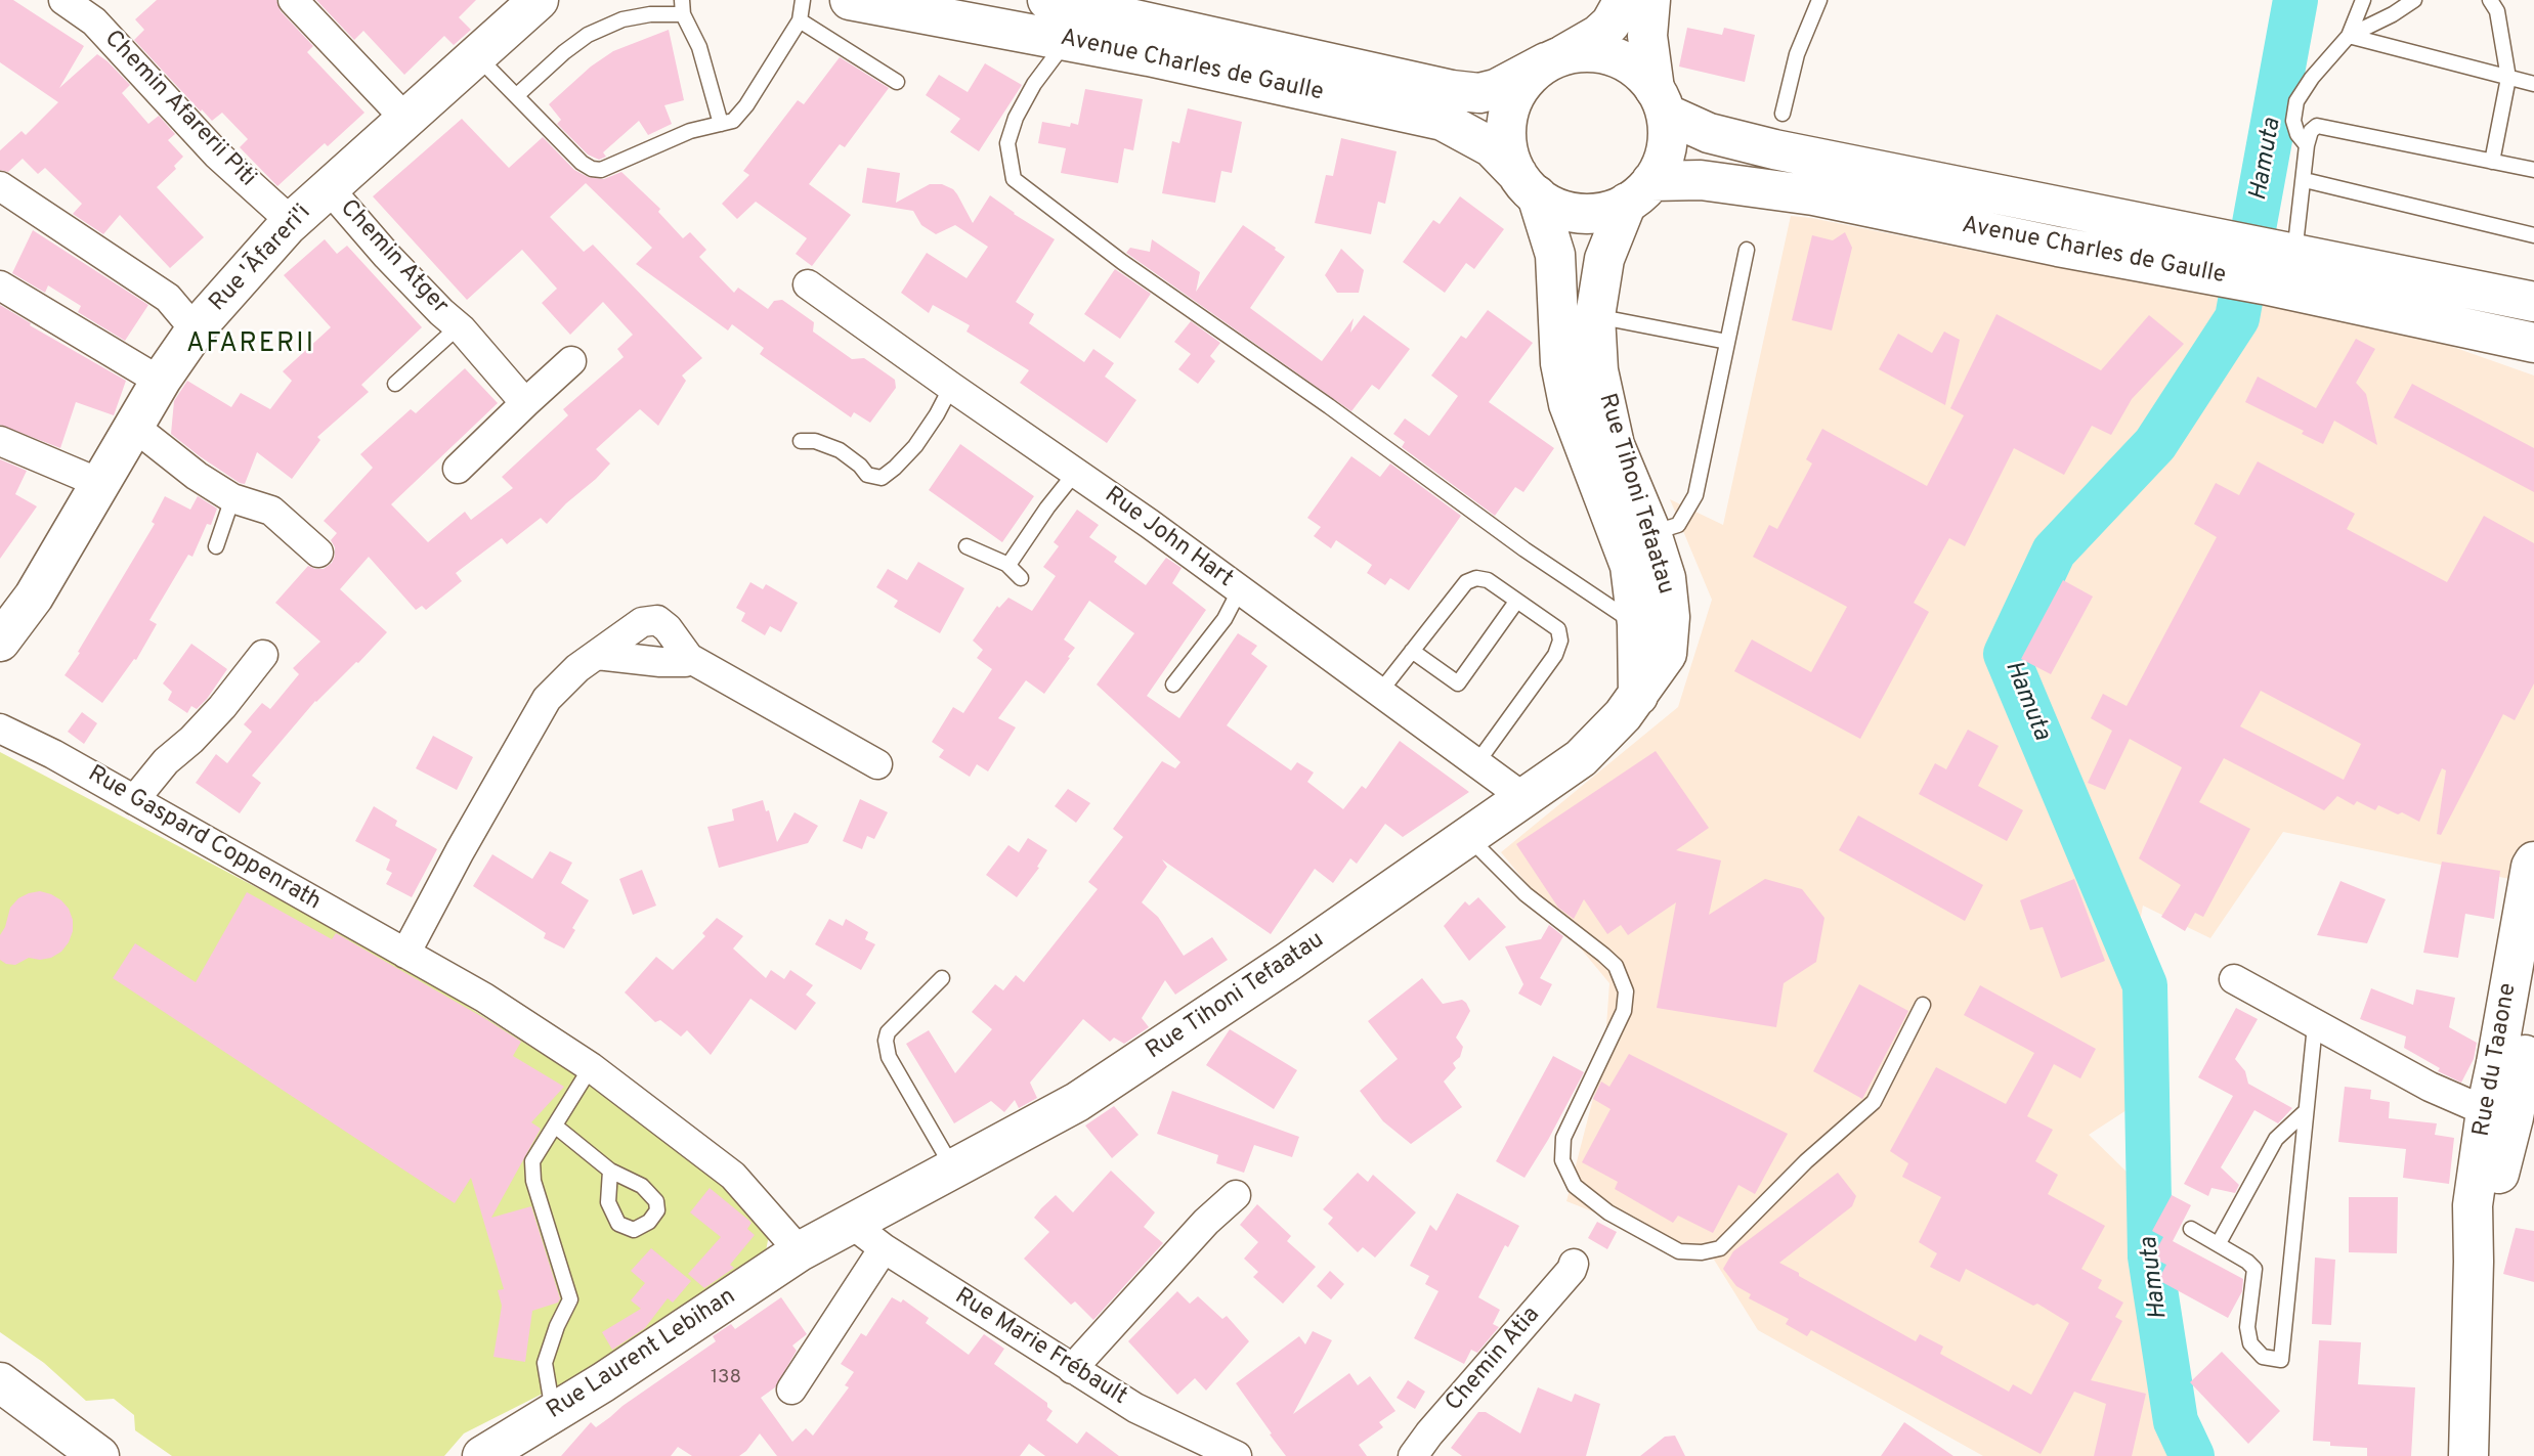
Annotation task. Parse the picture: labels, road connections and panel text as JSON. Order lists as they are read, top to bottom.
{
  "streets": {
    "main road": [
      "Avenue Charles de Gaulle",
      "Rue 'Āfareri'i",
      "Rue Tihoni Tefaatau",
      "Rue du Taaone",
      "Rue Laurent Lebihan"
    ],
    "street": [
      "Chemin Afarerii Piti",
      "Chemin Atger",
      "Rue John Hart",
      "Rue Gaspard Coppenrath",
      "Rue Marie Frébault",
      "Chemin Atia"
    ]
  },
  "crossings": [
    ["Avenue Charles de Gaulle", "Rue Tihoni Tefaatau"],
    ["Chemin Afarerii Piti", "Rue 'Āfareri'i"],
    ["Chemin Atger", "Rue 'Āfareri'i"],
    ["Rue Tihoni Tefaatau", "Rue John Hart"],
    ["Rue Tihoni Tefaatau", "Rue Gaspard Coppenrath"],
    ["Rue Tihoni Tefaatau", "Rue Marie Frébault"],
    ["Rue Tihoni Tefaatau", "Rue Laurent Lebihan"],
    ["Rue Gaspard Coppenrath", "Rue Laurent Lebihan"]
  ],
  "districts": ["AFARERII"],
  "water": ["Hamuta"],
  "house_numbers": ["138"]
}
